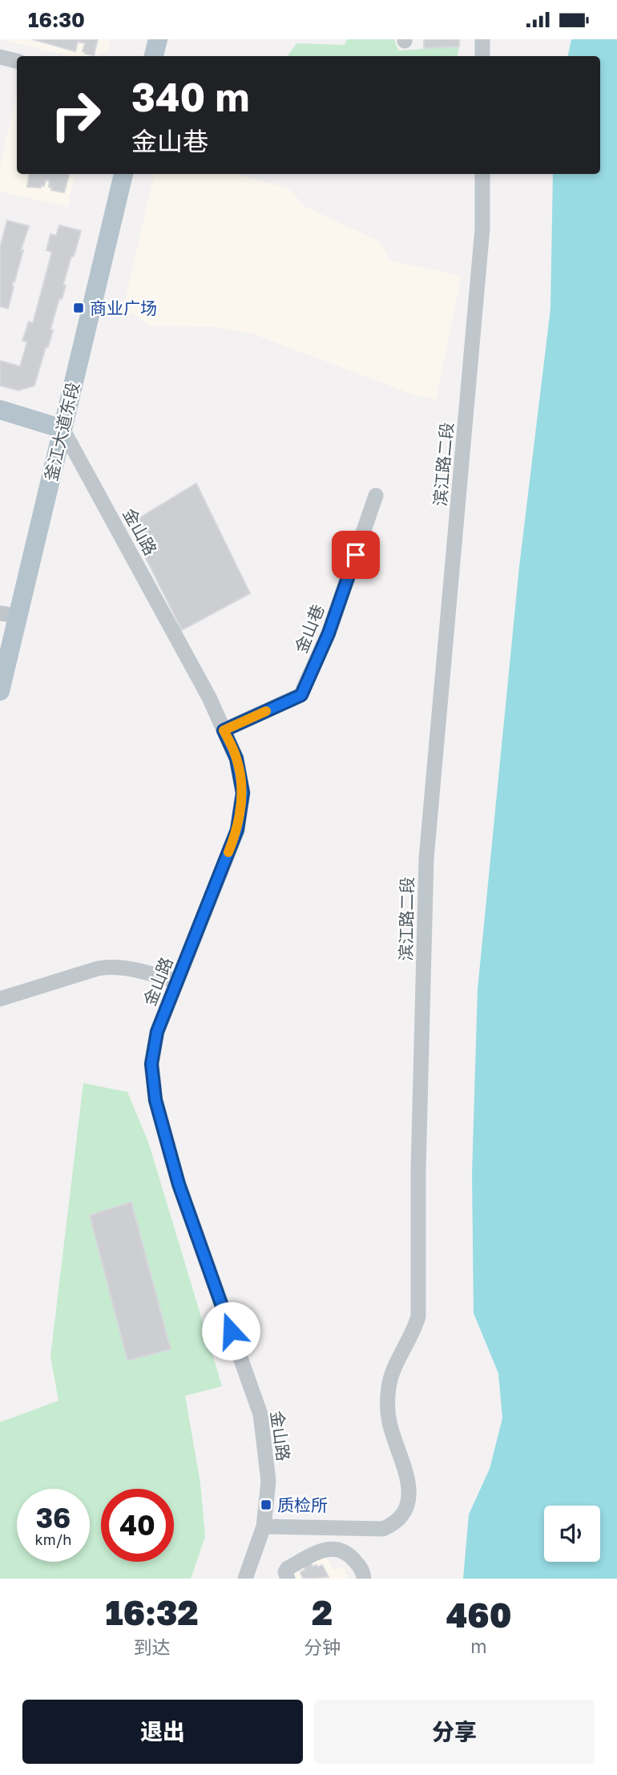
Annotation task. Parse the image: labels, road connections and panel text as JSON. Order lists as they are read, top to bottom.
{
  "streets": {
    "main road": ["釜江大道东段"],
    "street": ["滨江路二段", "金山路", "金山巷"]
  },
  "crossings": [
    ["釜江大道东段", "金山路"],
    ["滨江路二段", "金山路"],
    ["金山路", "金山巷"]
  ],
  "places": {
    "transit": ["商业广场", "质检所"]
  },
  "page": {
    "status": "16:30",
    "turn": ["340 m", "金山巷"],
    "speed": "36 km/h",
    "limit": "40",
    "eta": [
      "16:32",
      "到达",
      "2",
      "分钟",
      "460",
      "m"
    ],
    "buttons": ["退出", "分享"]
  }
}
